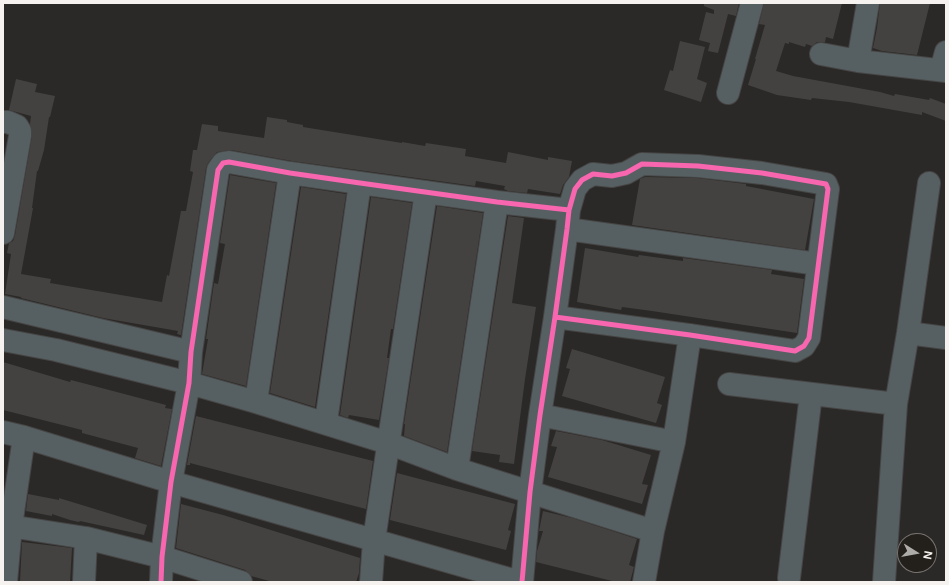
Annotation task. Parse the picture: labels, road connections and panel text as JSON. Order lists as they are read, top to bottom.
{
  "north": "right"
}
